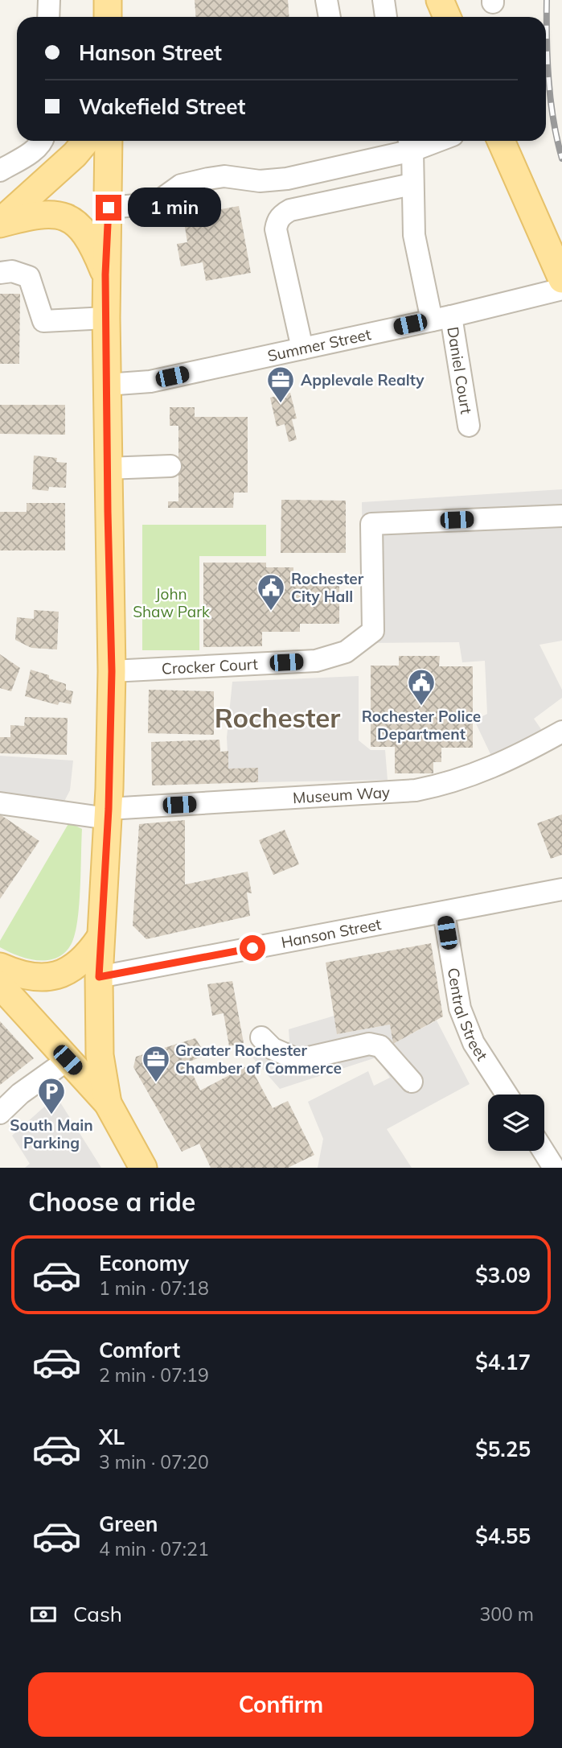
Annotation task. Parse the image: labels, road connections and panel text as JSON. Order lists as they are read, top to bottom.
{
  "streets": {
    "street": [
      "Summer Street",
      "Daniel Court",
      "Crocker Court",
      "Museum Way",
      "Hanson Street",
      "Central Street"
    ]
  },
  "crossings": [
    ["Summer Street", "Daniel Court"],
    ["Hanson Street", "Central Street"]
  ],
  "districts": ["Rochester"],
  "parks": ["John Shaw Park"],
  "places": {
    "office": ["Applevale Realty", "Greater Rochester Chamber of Commerce"],
    "public building": ["Rochester City Hall", "Rochester Police Department"],
    "parking": ["South Main Parking"]
  },
  "page": {
    "banner": ["Hanson Street", "Wakefield Street"],
    "bubble": "1 min",
    "heading": "Choose a ride",
    "list": [
      {
        "name": "Economy",
        "note": "1 min · 07:18",
        "value": "$3.09"
      },
      {
        "name": "Comfort",
        "note": "2 min · 07:19",
        "value": "$4.17"
      },
      {
        "name": "XL",
        "note": "3 min · 07:20",
        "value": "$5.25"
      },
      {
        "name": "Green",
        "note": "4 min · 07:21",
        "value": "$4.55"
      }
    ],
    "pay": ["Cash", "300 m"],
    "buttons": "Confirm"
  }
}
